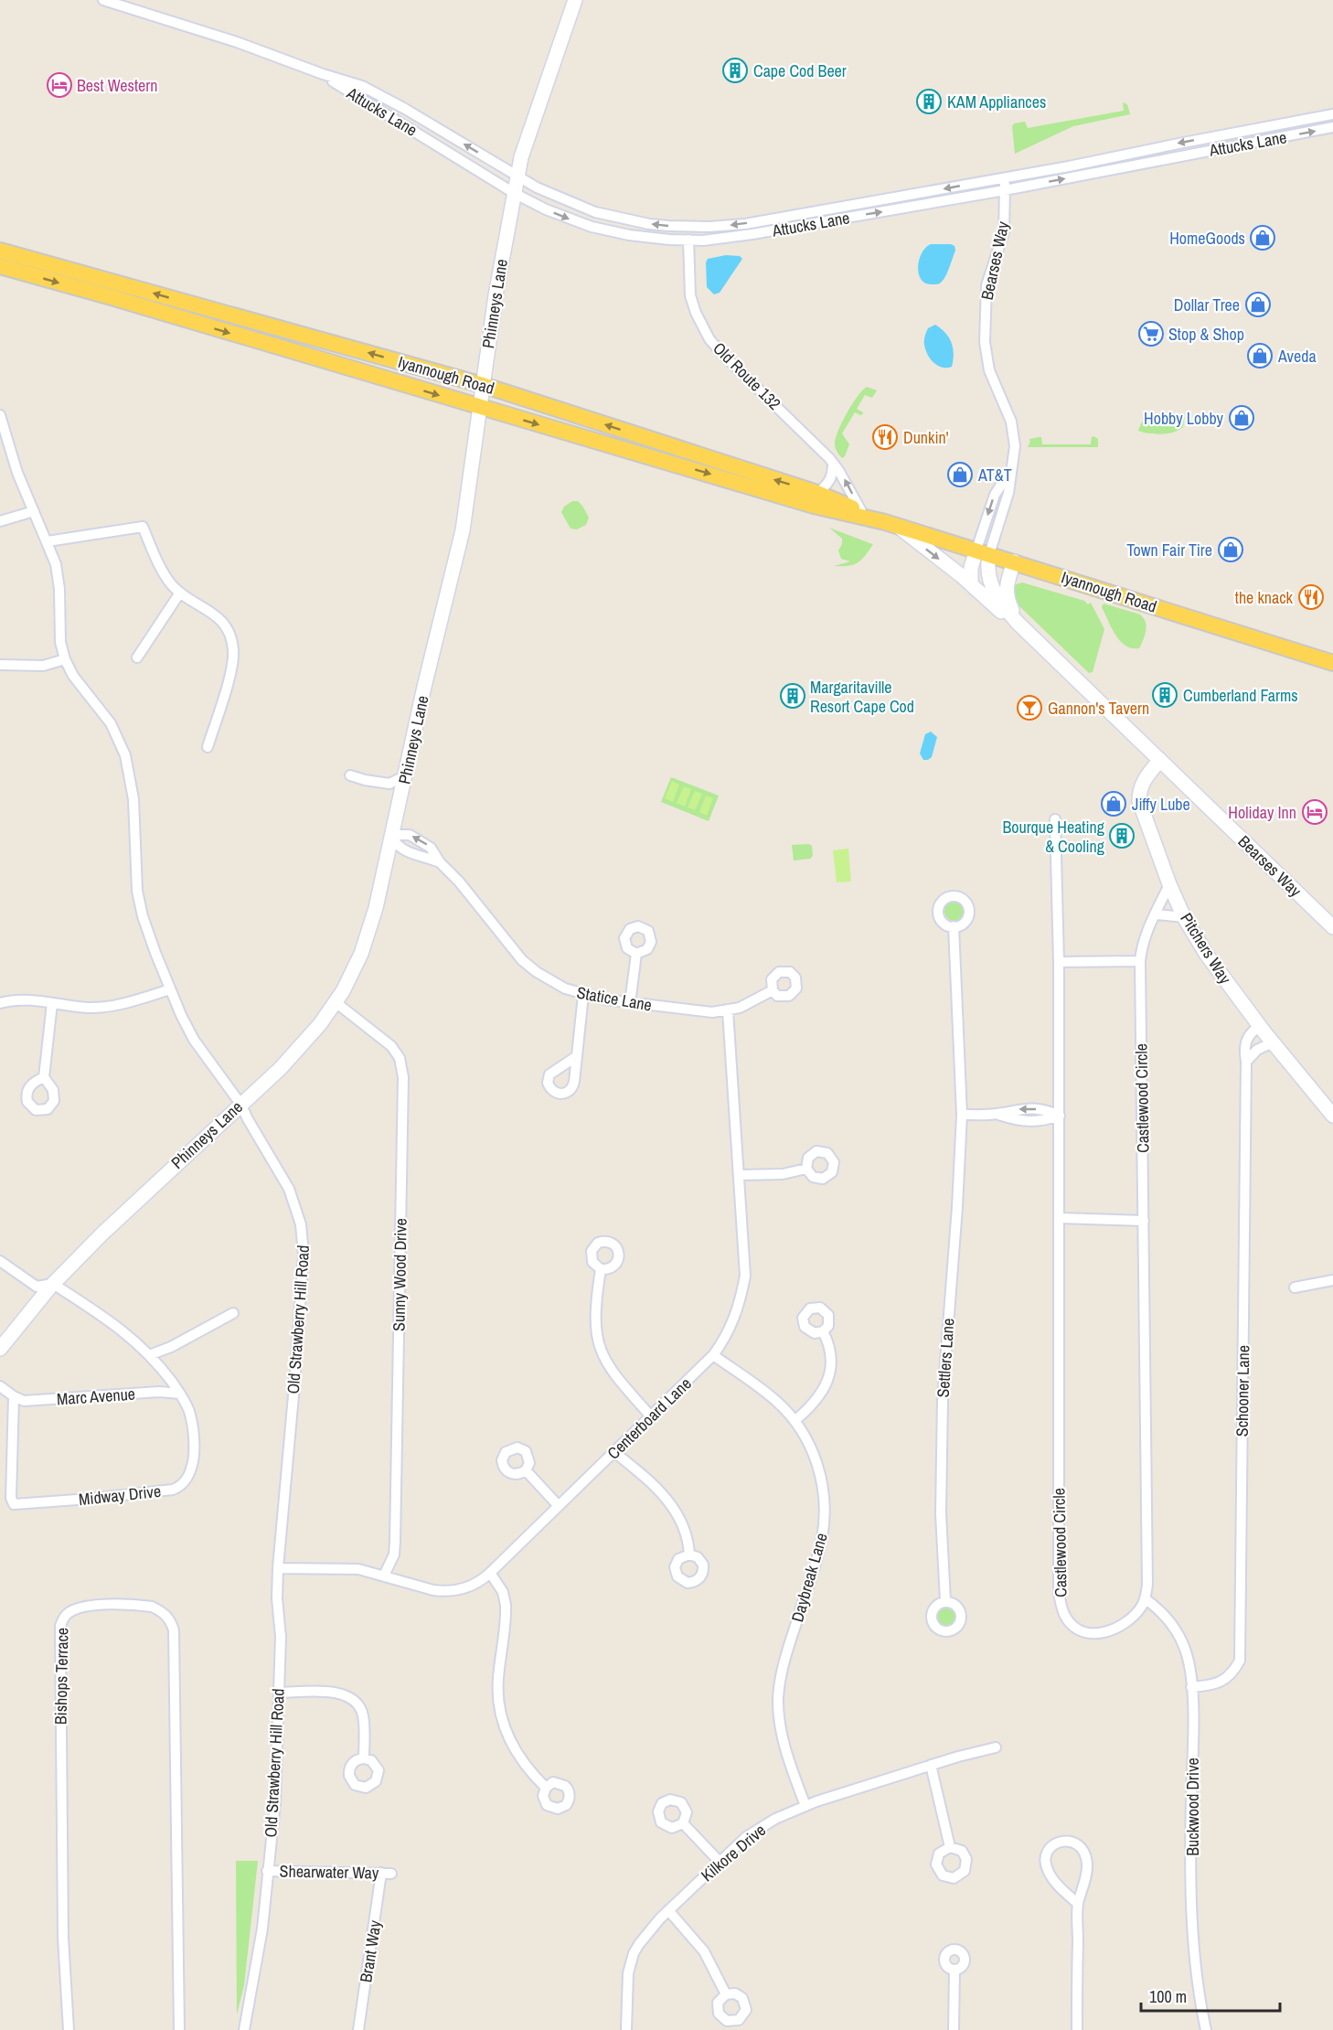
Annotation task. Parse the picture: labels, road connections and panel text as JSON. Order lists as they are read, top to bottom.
{
  "streets": {
    "main road": [
      "Bearses Way",
      "Phinneys Lane",
      "Iyannough Road",
      "Pitchers Way"
    ],
    "street": [
      "Attucks Lane",
      "Old Route 132",
      "Statice Lane",
      "Castlewood Circle",
      "Sunny Wood Drive",
      "Old Strawberry Hill Road",
      "Settlers Lane",
      "Schooner Lane",
      "Marc Avenue",
      "Centerboard Lane",
      "Midway Drive",
      "Daybreak Lane",
      "Bishops Terrace",
      "Buckwood Drive",
      "Kilkore Drive",
      "Shearwater Way",
      "Brant Way"
    ]
  },
  "crossings": [
    ["Attucks Lane", "Bearses Way"],
    ["Attucks Lane", "Phinneys Lane"],
    ["Attucks Lane", "Old Route 132"],
    ["Bearses Way", "Iyannough Road"],
    ["Bearses Way", "Pitchers Way"],
    ["Phinneys Lane", "Iyannough Road"],
    ["Phinneys Lane", "Statice Lane"],
    ["Phinneys Lane", "Sunny Wood Drive"],
    ["Phinneys Lane", "Old Strawberry Hill Road"],
    ["Phinneys Lane", "Midway Drive"],
    ["Iyannough Road", "Old Route 132"],
    ["Pitchers Way", "Castlewood Circle"],
    ["Pitchers Way", "Schooner Lane"],
    ["Statice Lane", "Centerboard Lane"],
    ["Castlewood Circle", "Buckwood Drive"],
    ["Sunny Wood Drive", "Centerboard Lane"],
    ["Old Strawberry Hill Road", "Centerboard Lane"],
    ["Old Strawberry Hill Road", "Shearwater Way"],
    ["Schooner Lane", "Buckwood Drive"],
    ["Marc Avenue", "Midway Drive"],
    ["Centerboard Lane", "Daybreak Lane"],
    ["Daybreak Lane", "Kilkore Drive"],
    ["Shearwater Way", "Brant Way"]
  ],
  "places": {
    "building": [
      "Cape Cod Beer",
      "KAM Appliances",
      "Cumberland Farms",
      "Margaritaville Resort Cape Cod",
      "Bourque Heating & Cooling"
    ],
    "hotel": ["Best Western", "Holiday Inn"],
    "shop": [
      "HomeGoods",
      "Dollar Tree",
      "Aveda",
      "Hobby Lobby",
      "AT&T",
      "Town Fair Tire",
      "Jiffy Lube"
    ],
    "supermarket": ["Stop & Shop"],
    "restaurant": ["Dunkin'", "the knack"],
    "bar": ["Gannon's Tavern"]
  },
  "scale_bar": "100 m"
}
